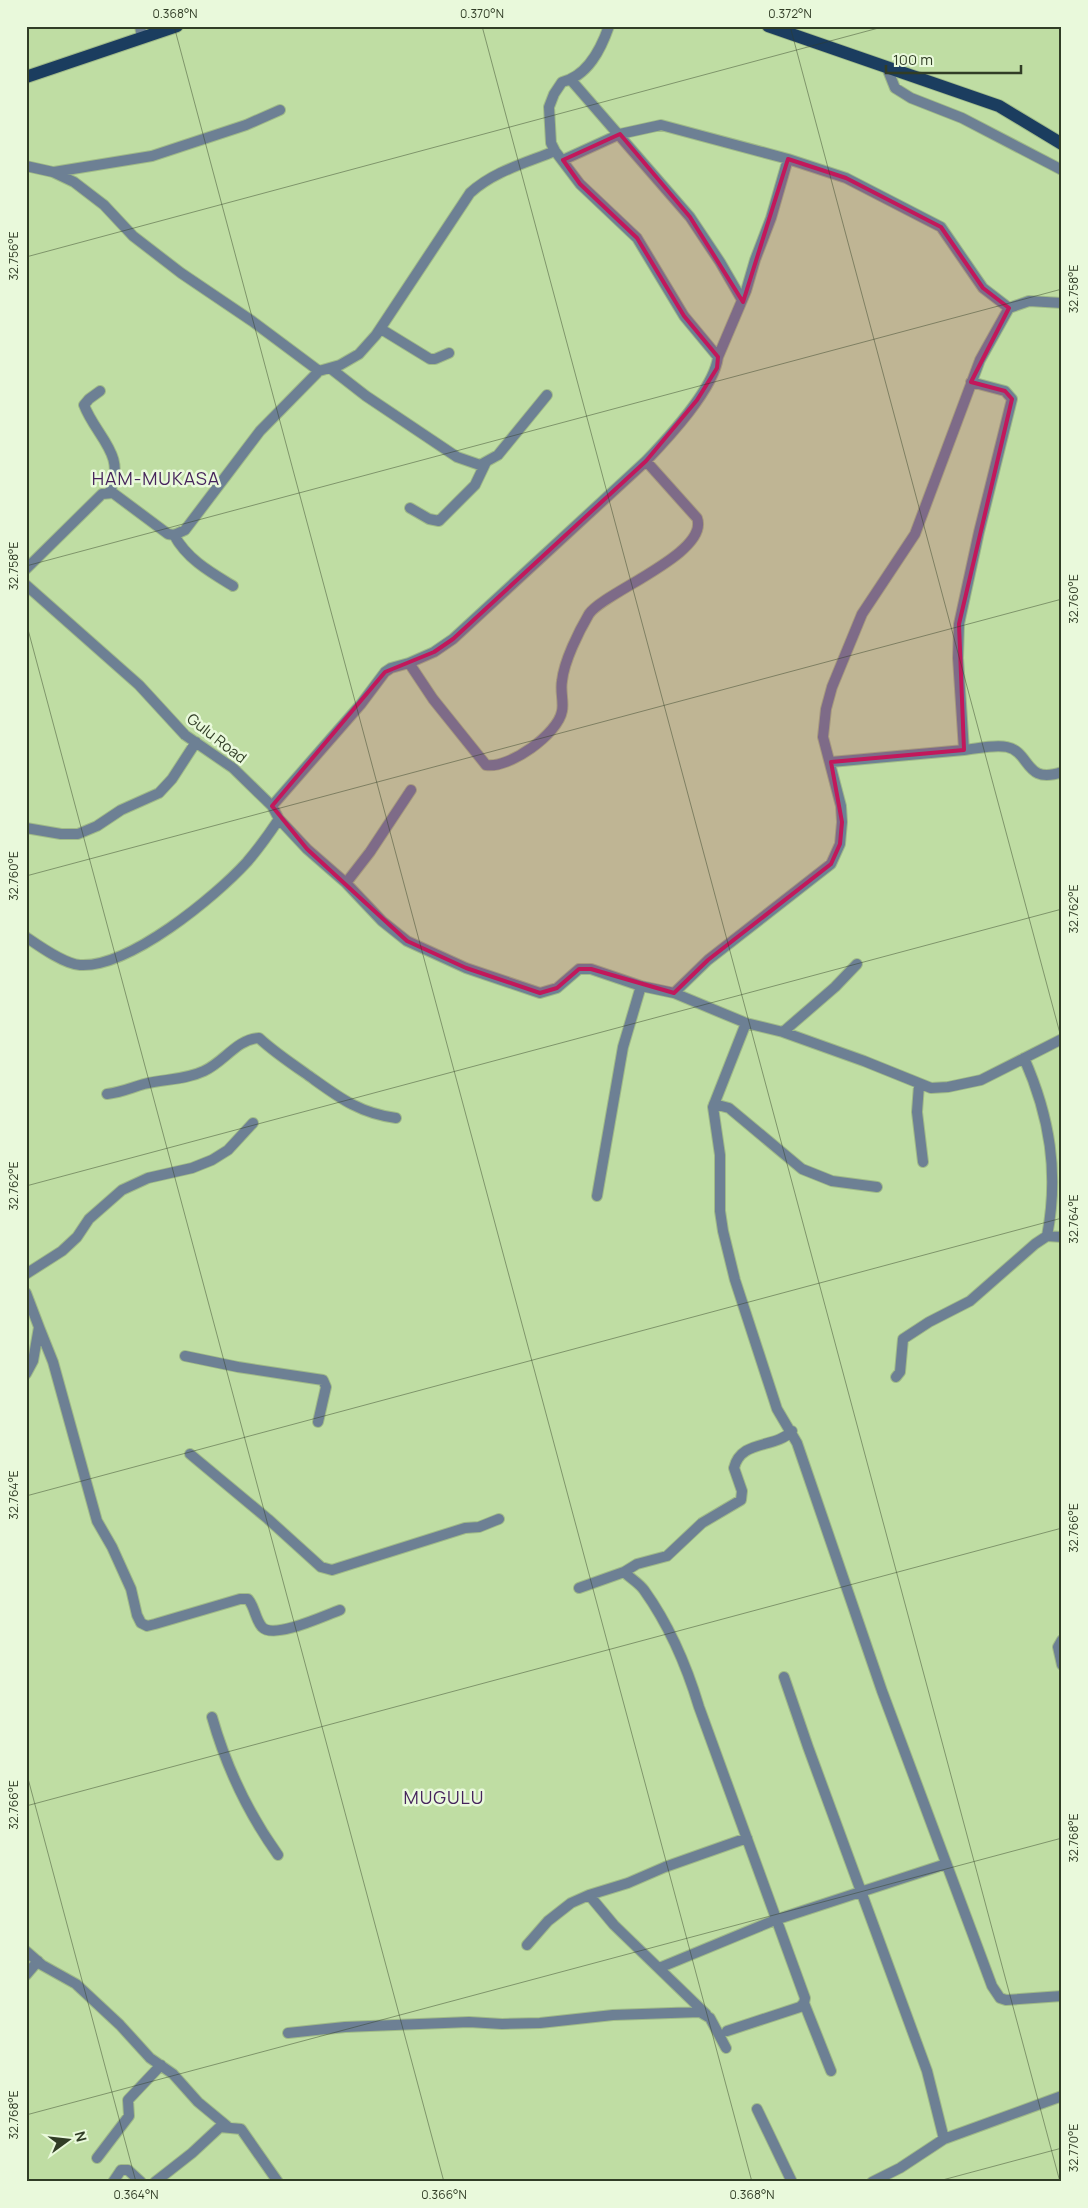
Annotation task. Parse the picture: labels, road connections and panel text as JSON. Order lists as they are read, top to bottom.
{
  "streets": {
    "street": ["Gulu Road"]
  },
  "districts": ["HAM-MUKASA", "MUGULU"],
  "scale_bar": "100 m",
  "north": "right",
  "coordinates": [
    "0.368°N",
    "0.370°N",
    "0.372°N",
    "32.756°E",
    "32.758°E",
    "32.760°E",
    "32.762°E",
    "32.764°E",
    "32.766°E",
    "32.768°E",
    "32.770°E",
    "0.364°N",
    "0.366°N"
  ]
}
